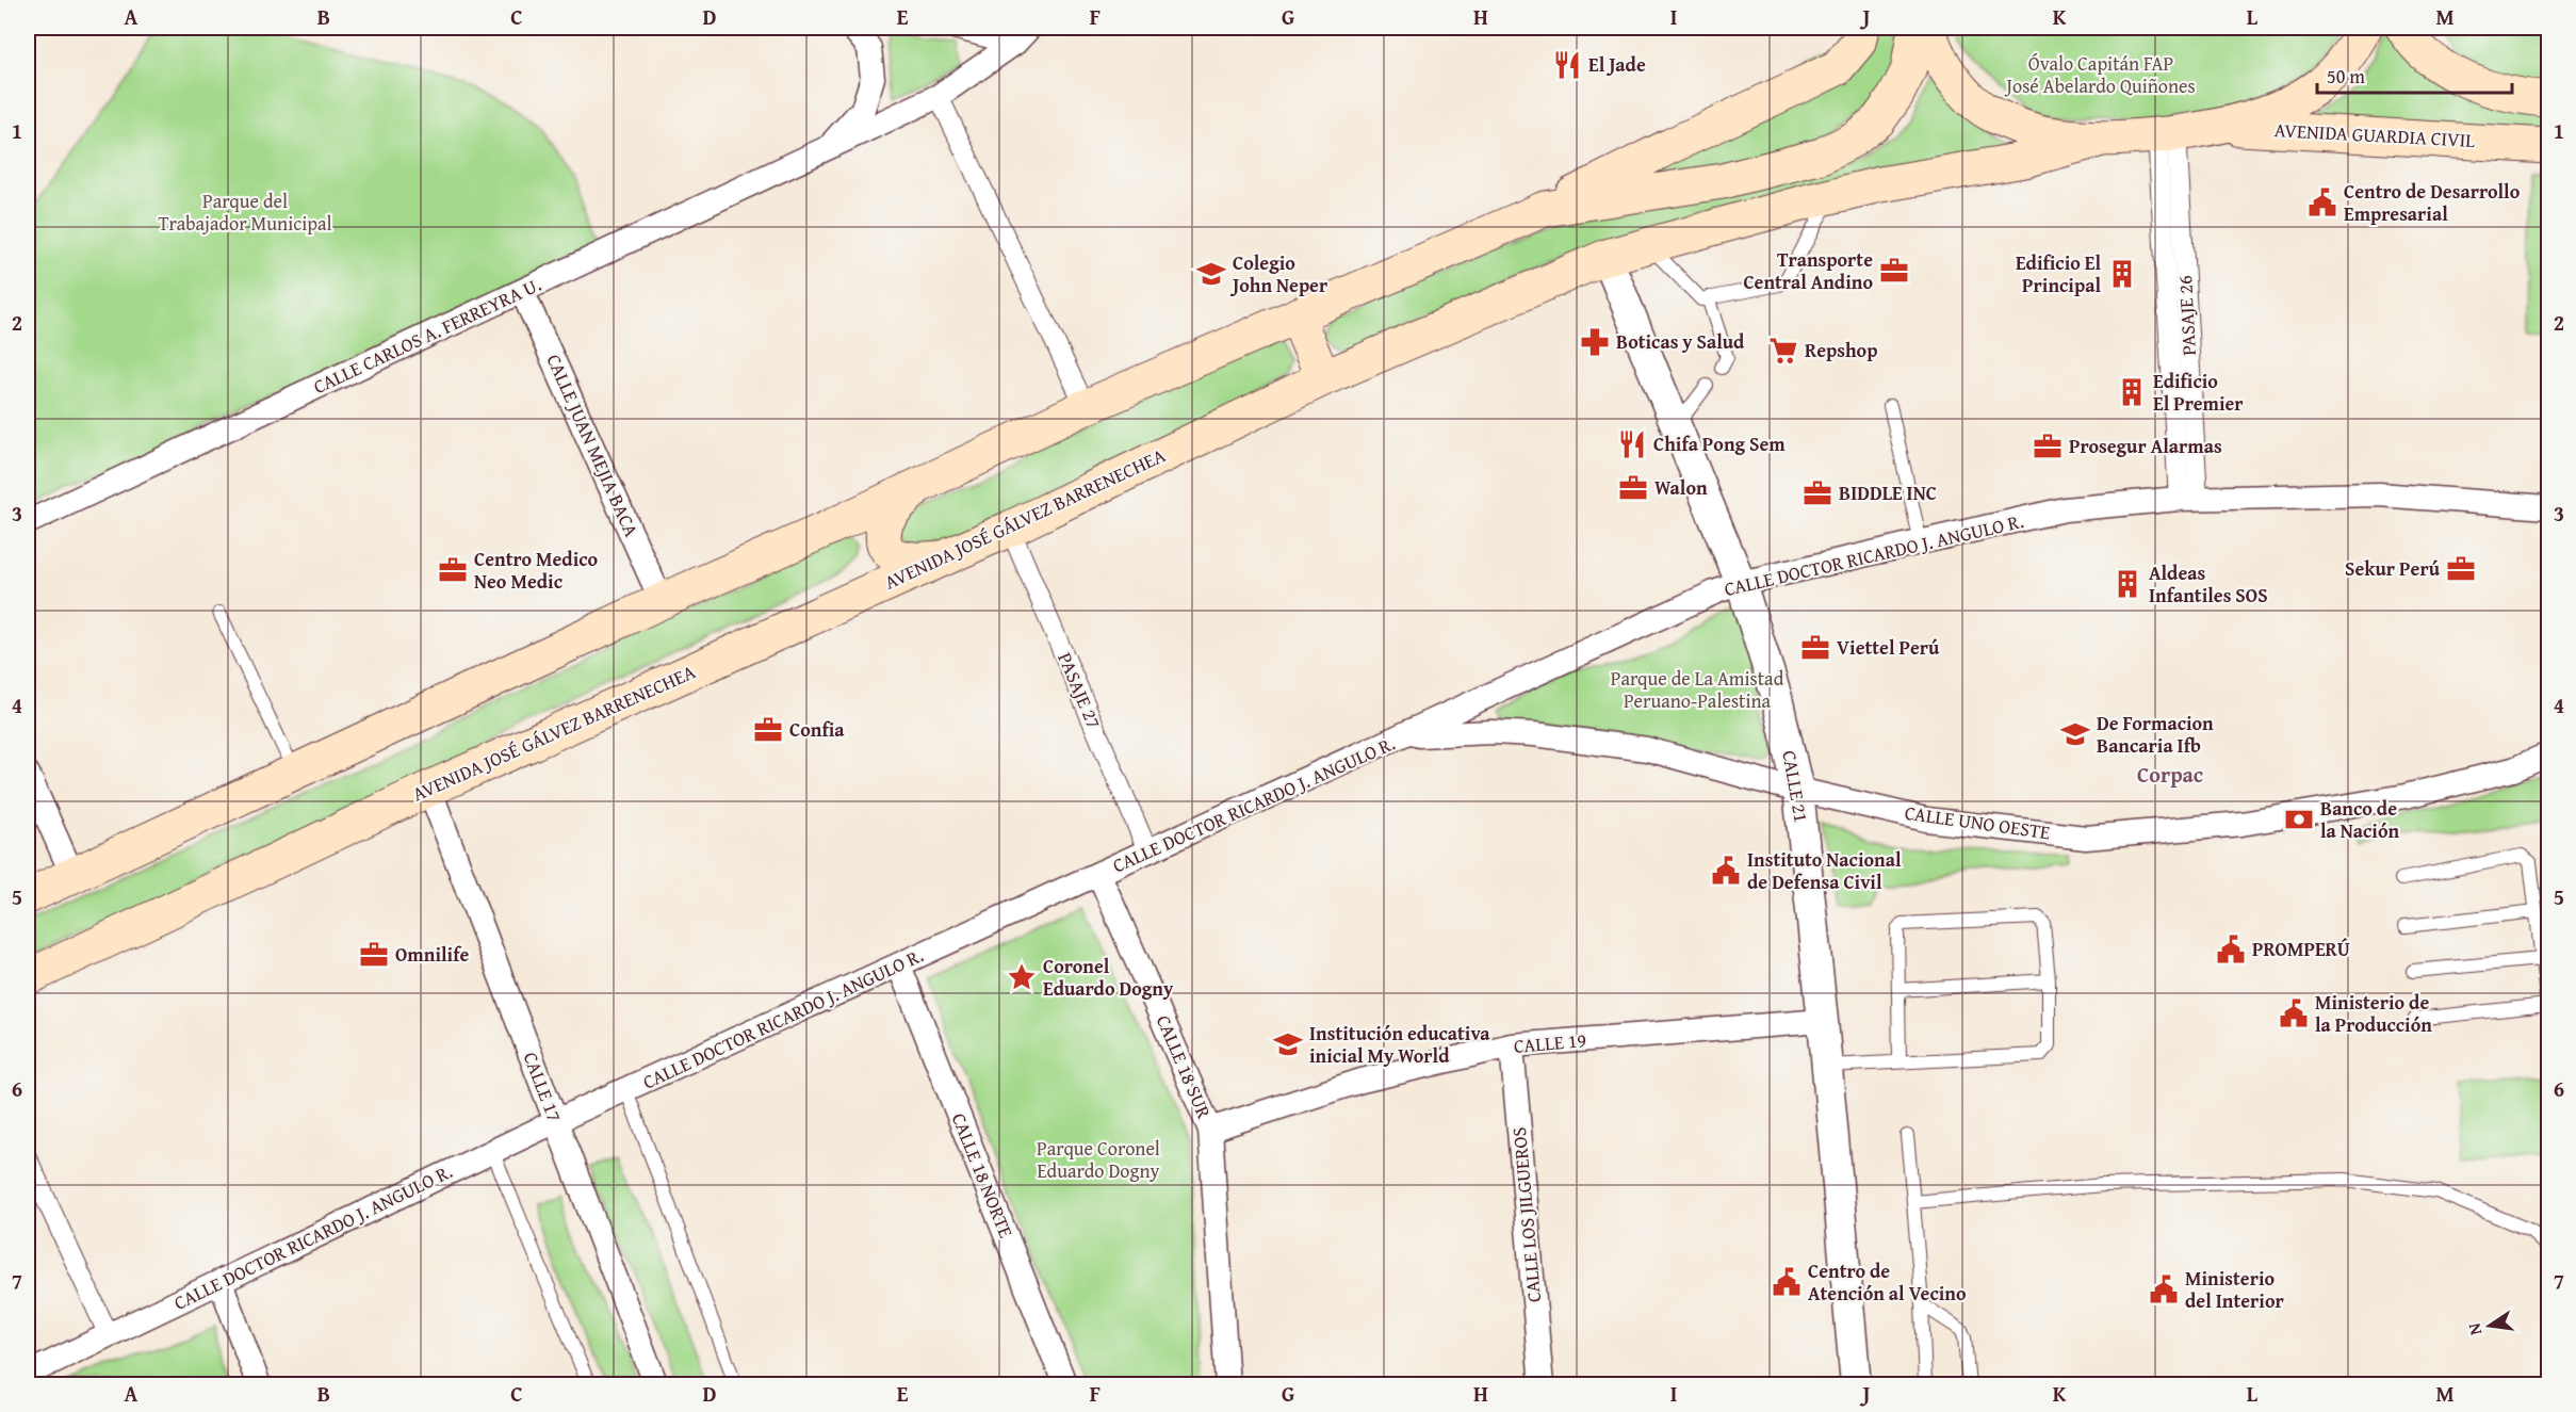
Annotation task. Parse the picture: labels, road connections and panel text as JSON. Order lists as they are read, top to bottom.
{
  "streets": {
    "main road": ["AVENIDA GUARDIA CIVIL", "AVENIDA JOSÉ GÁLVEZ BARRENECHEA"],
    "street": [
      "PASAJE 26",
      "CALLE CARLOS A. FERREYRA U.",
      "CALLE JUAN MEJIA BACA",
      "CALLE DOCTOR RICARDO J. ANGULO R.",
      "PASAJE 27",
      "CALLE 21",
      "CALLE UNO OESTE",
      "CALLE 19",
      "CALLE 18 SUR",
      "CALLE 17",
      "CALLE 18 NORTE",
      "CALLE LOS JILGUEROS"
    ]
  },
  "crossings": [
    ["AVENIDA GUARDIA CIVIL", "PASAJE 26"],
    ["PASAJE 26", "CALLE DOCTOR RICARDO J. ANGULO R."],
    ["CALLE CARLOS A. FERREYRA U.", "CALLE JUAN MEJIA BACA"],
    ["AVENIDA JOSÉ GÁLVEZ BARRENECHEA", "PASAJE 27"],
    ["AVENIDA JOSÉ GÁLVEZ BARRENECHEA", "CALLE 21"],
    ["AVENIDA JOSÉ GÁLVEZ BARRENECHEA", "CALLE 17"],
    ["CALLE DOCTOR RICARDO J. ANGULO R.", "PASAJE 27"],
    ["CALLE DOCTOR RICARDO J. ANGULO R.", "CALLE 21"],
    ["CALLE DOCTOR RICARDO J. ANGULO R.", "CALLE UNO OESTE"],
    ["CALLE DOCTOR RICARDO J. ANGULO R.", "CALLE 18 SUR"],
    ["CALLE DOCTOR RICARDO J. ANGULO R.", "CALLE 17"],
    ["CALLE DOCTOR RICARDO J. ANGULO R.", "CALLE 18 NORTE"],
    ["CALLE 21", "CALLE UNO OESTE"],
    ["CALLE 21", "CALLE 19"],
    ["CALLE 19", "CALLE 18 SUR"],
    ["CALLE 19", "CALLE LOS JILGUEROS"]
  ],
  "districts": ["Corpac"],
  "parks": [
    "Óvalo Capitán FAP José Abelardo Quiñones",
    "Parque del Trabajador Municipal",
    "Parque de La Amistad Peruano-Palestina",
    "Parque Coronel Eduardo Dogny"
  ],
  "places": {
    "restaurant": ["El Jade", "Chifa Pong Sem"],
    "public building": [
      "Centro de Desarrollo Empresarial",
      "Instituto Nacional de Defensa Civil",
      "PROMPERÚ",
      "Ministerio de la Producción",
      "Centro de Atención al Vecino",
      "Ministerio del Interior"
    ],
    "office": [
      "Transporte Central Andino",
      "Prosegur Alarmas",
      "Walon",
      "BIDDLE INC",
      "Sekur Perú",
      "Centro Medico Neo Medic",
      "Viettel Perú",
      "Confia",
      "Omnilife"
    ],
    "school or university": ["Colegio John Neper", "De Formacion Bancaria Ifb", "Institución educativa inicial My World"],
    "building": ["Edificio El Principal", "Edificio El Premier", "Aldeas Infantiles SOS"],
    "pharmacy": ["Boticas y Salud"],
    "supermarket": ["Repshop"],
    "bank": ["Banco de la Nación"],
    "place": ["Coronel Eduardo Dogny"]
  },
  "scale_bar": "50 m",
  "north": "left",
  "grid": {
    "columns": [
      "A",
      "B",
      "C",
      "D",
      "E",
      "F",
      "G",
      "H",
      "I",
      "J",
      "K",
      "L",
      "M"
    ],
    "rows": [
      "1",
      "2",
      "3",
      "4",
      "5",
      "6",
      "7"
    ]
  }
}
